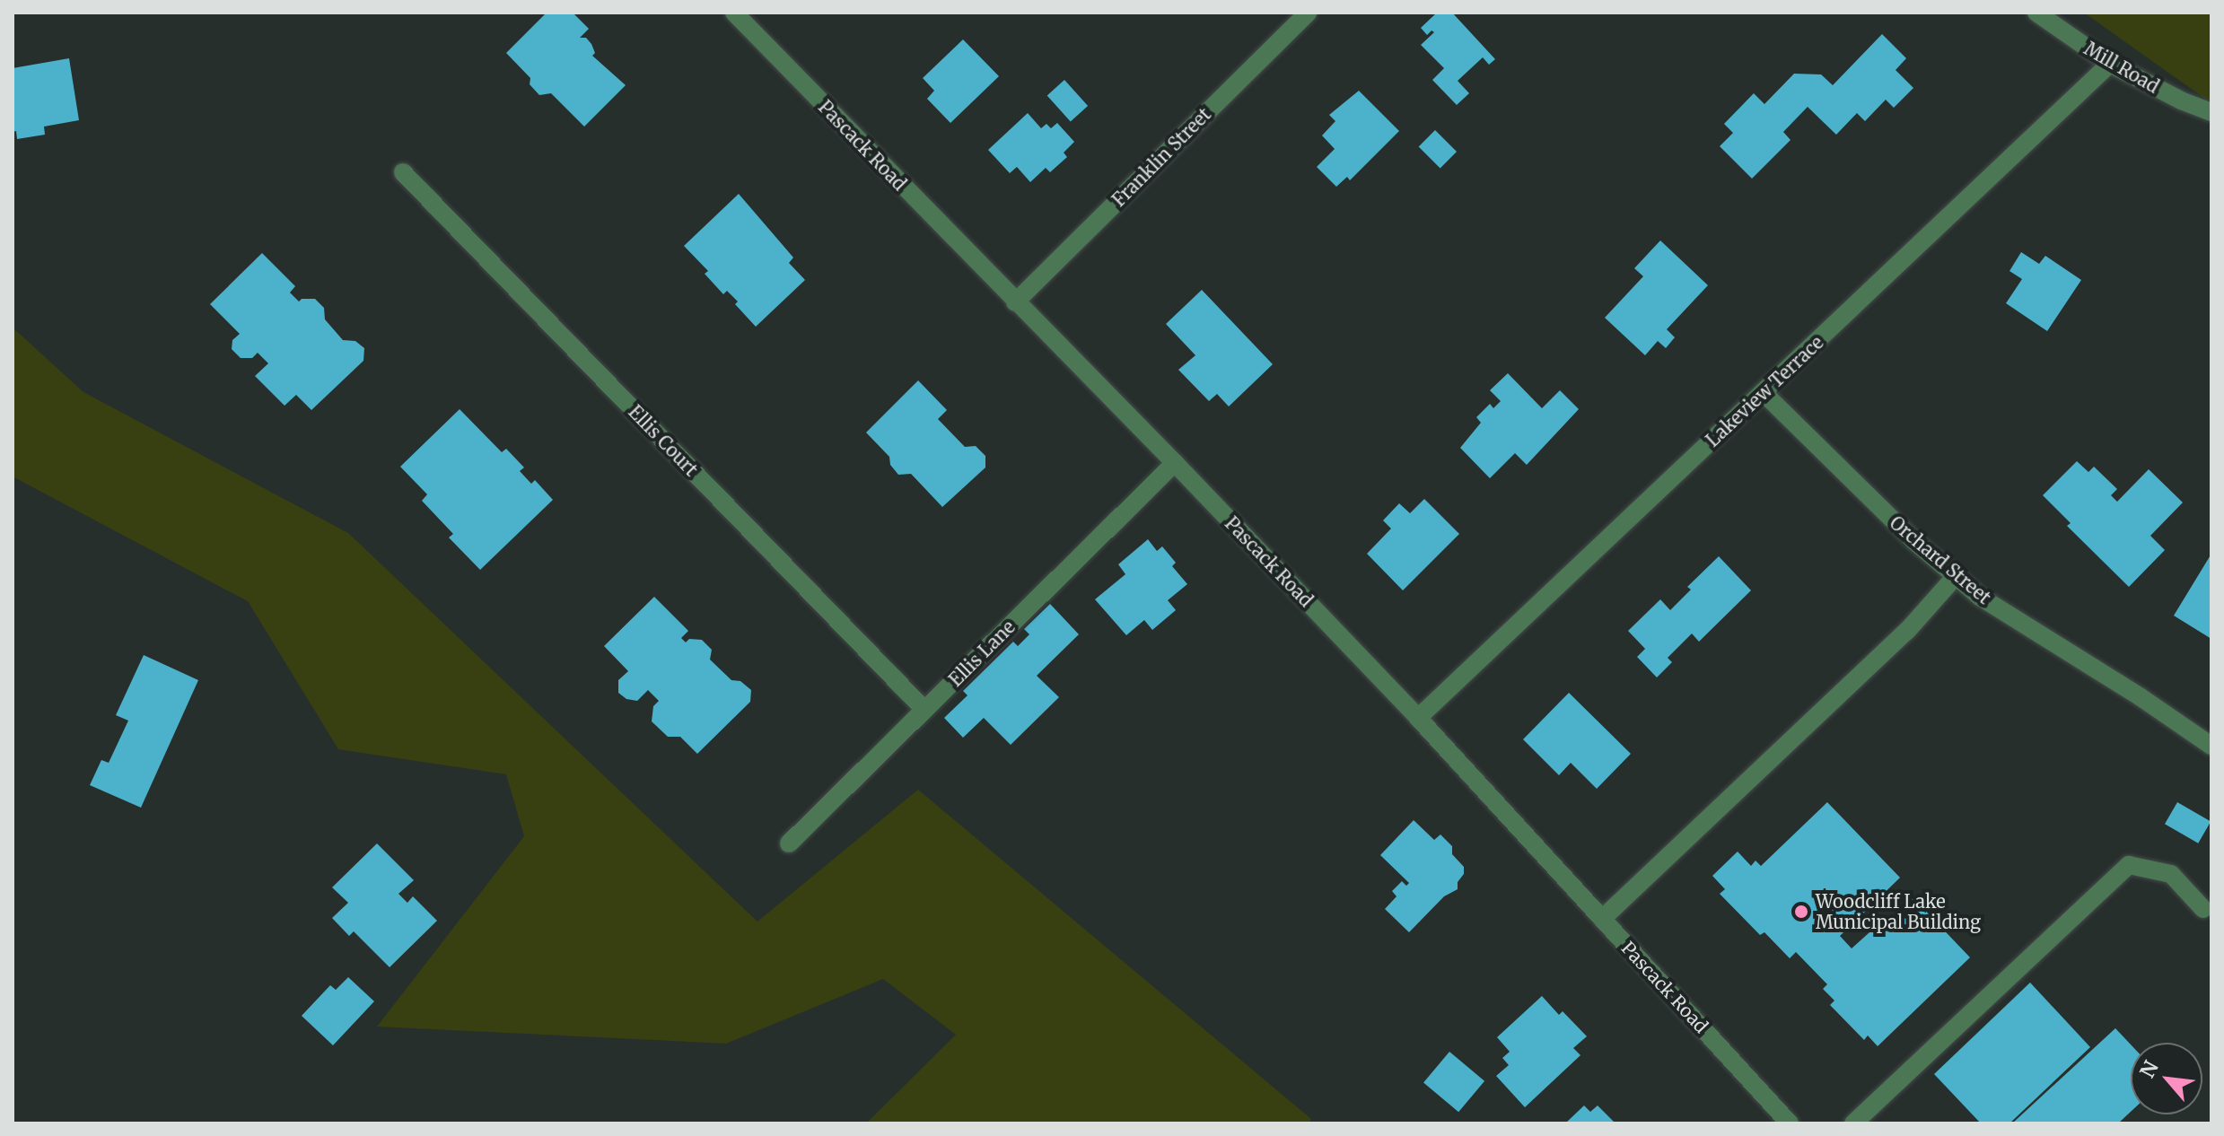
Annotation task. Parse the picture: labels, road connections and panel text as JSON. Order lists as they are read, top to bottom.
{
  "streets": {
    "street": [
      "Mill Road",
      "Pascack Road",
      "Franklin Street",
      "Lakeview Terrace",
      "Ellis Court",
      "Orchard Street",
      "Ellis Lane"
    ]
  },
  "crossings": [
    ["Mill Road", "Lakeview Terrace"],
    ["Pascack Road", "Franklin Street"],
    ["Pascack Road", "Lakeview Terrace"],
    ["Pascack Road", "Ellis Lane"],
    ["Lakeview Terrace", "Orchard Street"],
    ["Ellis Court", "Ellis Lane"]
  ],
  "places": ["Woodcliff Lake Municipal Building"],
  "north": "top left"
}
